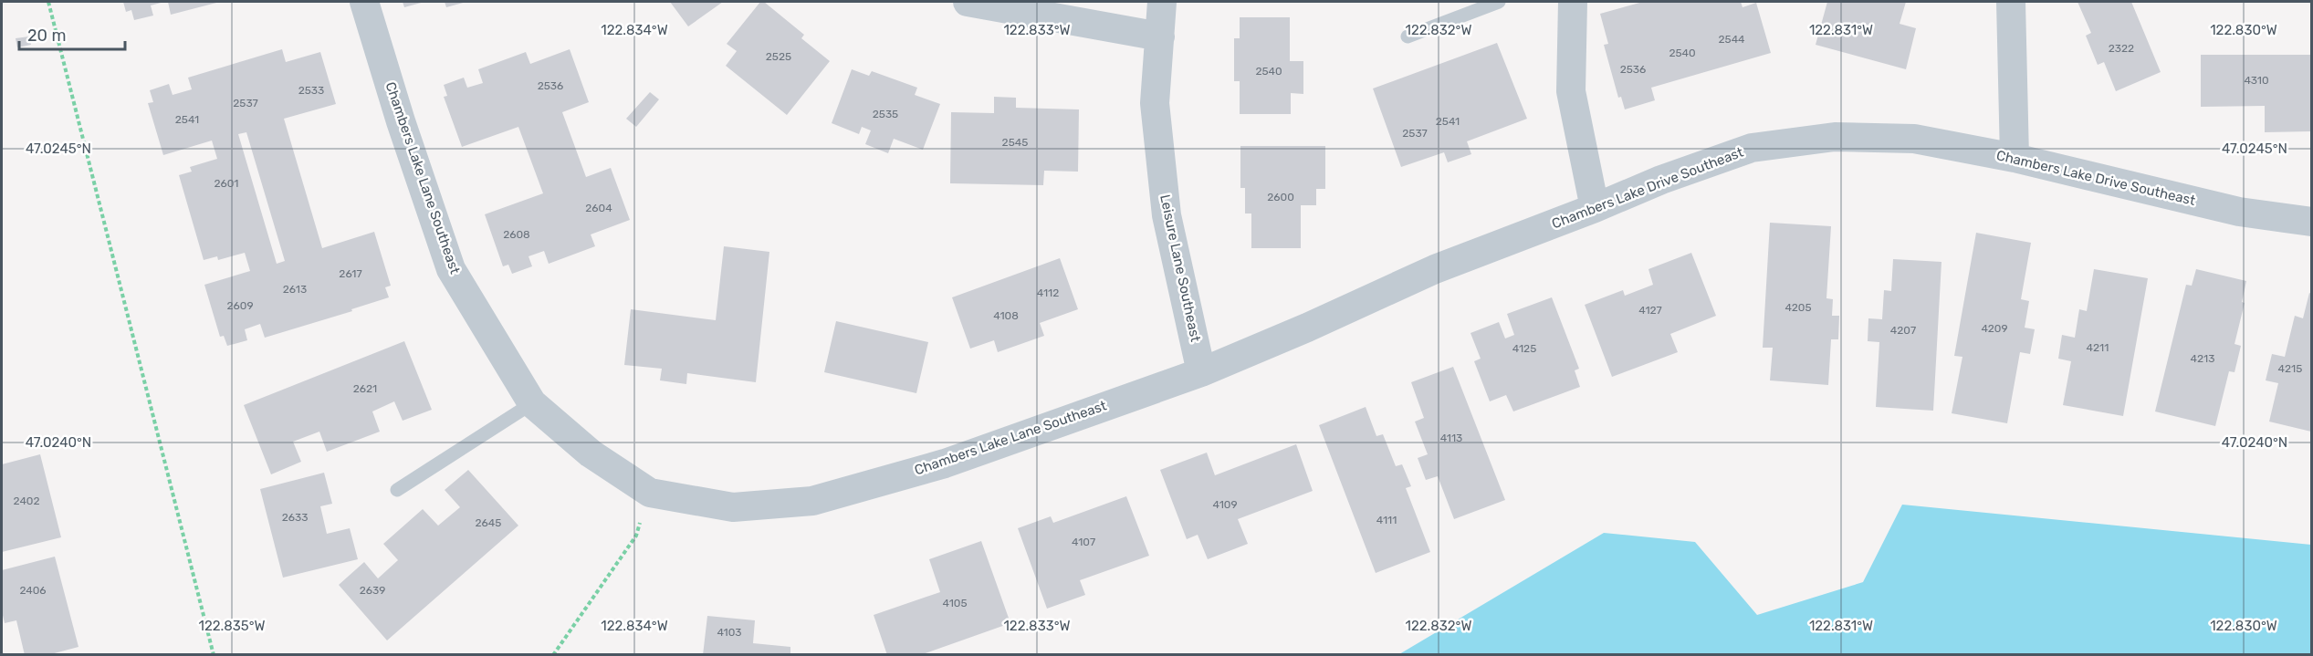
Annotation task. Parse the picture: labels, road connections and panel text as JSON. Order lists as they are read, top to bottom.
{
  "streets": {
    "street": ["Chambers Lake Lane Southeast", "Chambers Lake Drive Southeast", "Leisure Lane Southeast"]
  },
  "crossings": [
    ["Chambers Lake Lane Southeast", "Chambers Lake Drive Southeast"],
    ["Chambers Lake Lane Southeast", "Leisure Lane Southeast"],
    ["Chambers Lake Drive Southeast", "Leisure Lane Southeast"]
  ],
  "house_numbers": [
    "2544",
    "2322",
    "2540",
    "2525",
    "2536",
    "2540",
    "4310",
    "2536",
    "2533",
    "2537",
    "2535",
    "2541",
    "2541",
    "2537",
    "2545",
    "2601",
    "2600",
    "2604",
    "2608",
    "2617",
    "2613",
    "4112",
    "2609",
    "4205",
    "4127",
    "4108",
    "4209",
    "4207",
    "4211",
    "4125",
    "4213",
    "4215",
    "2621",
    "4113",
    "2402",
    "4109",
    "2633",
    "4111",
    "2645",
    "4107",
    "2406",
    "2639",
    "4105",
    "4103"
  ],
  "scale_bar": "20 m",
  "coordinates": [
    "122.834°W",
    "122.833°W",
    "122.832°W",
    "122.831°W",
    "122.830°W",
    "47.0245°N",
    "47.0240°N",
    "122.835°W"
  ]
}
